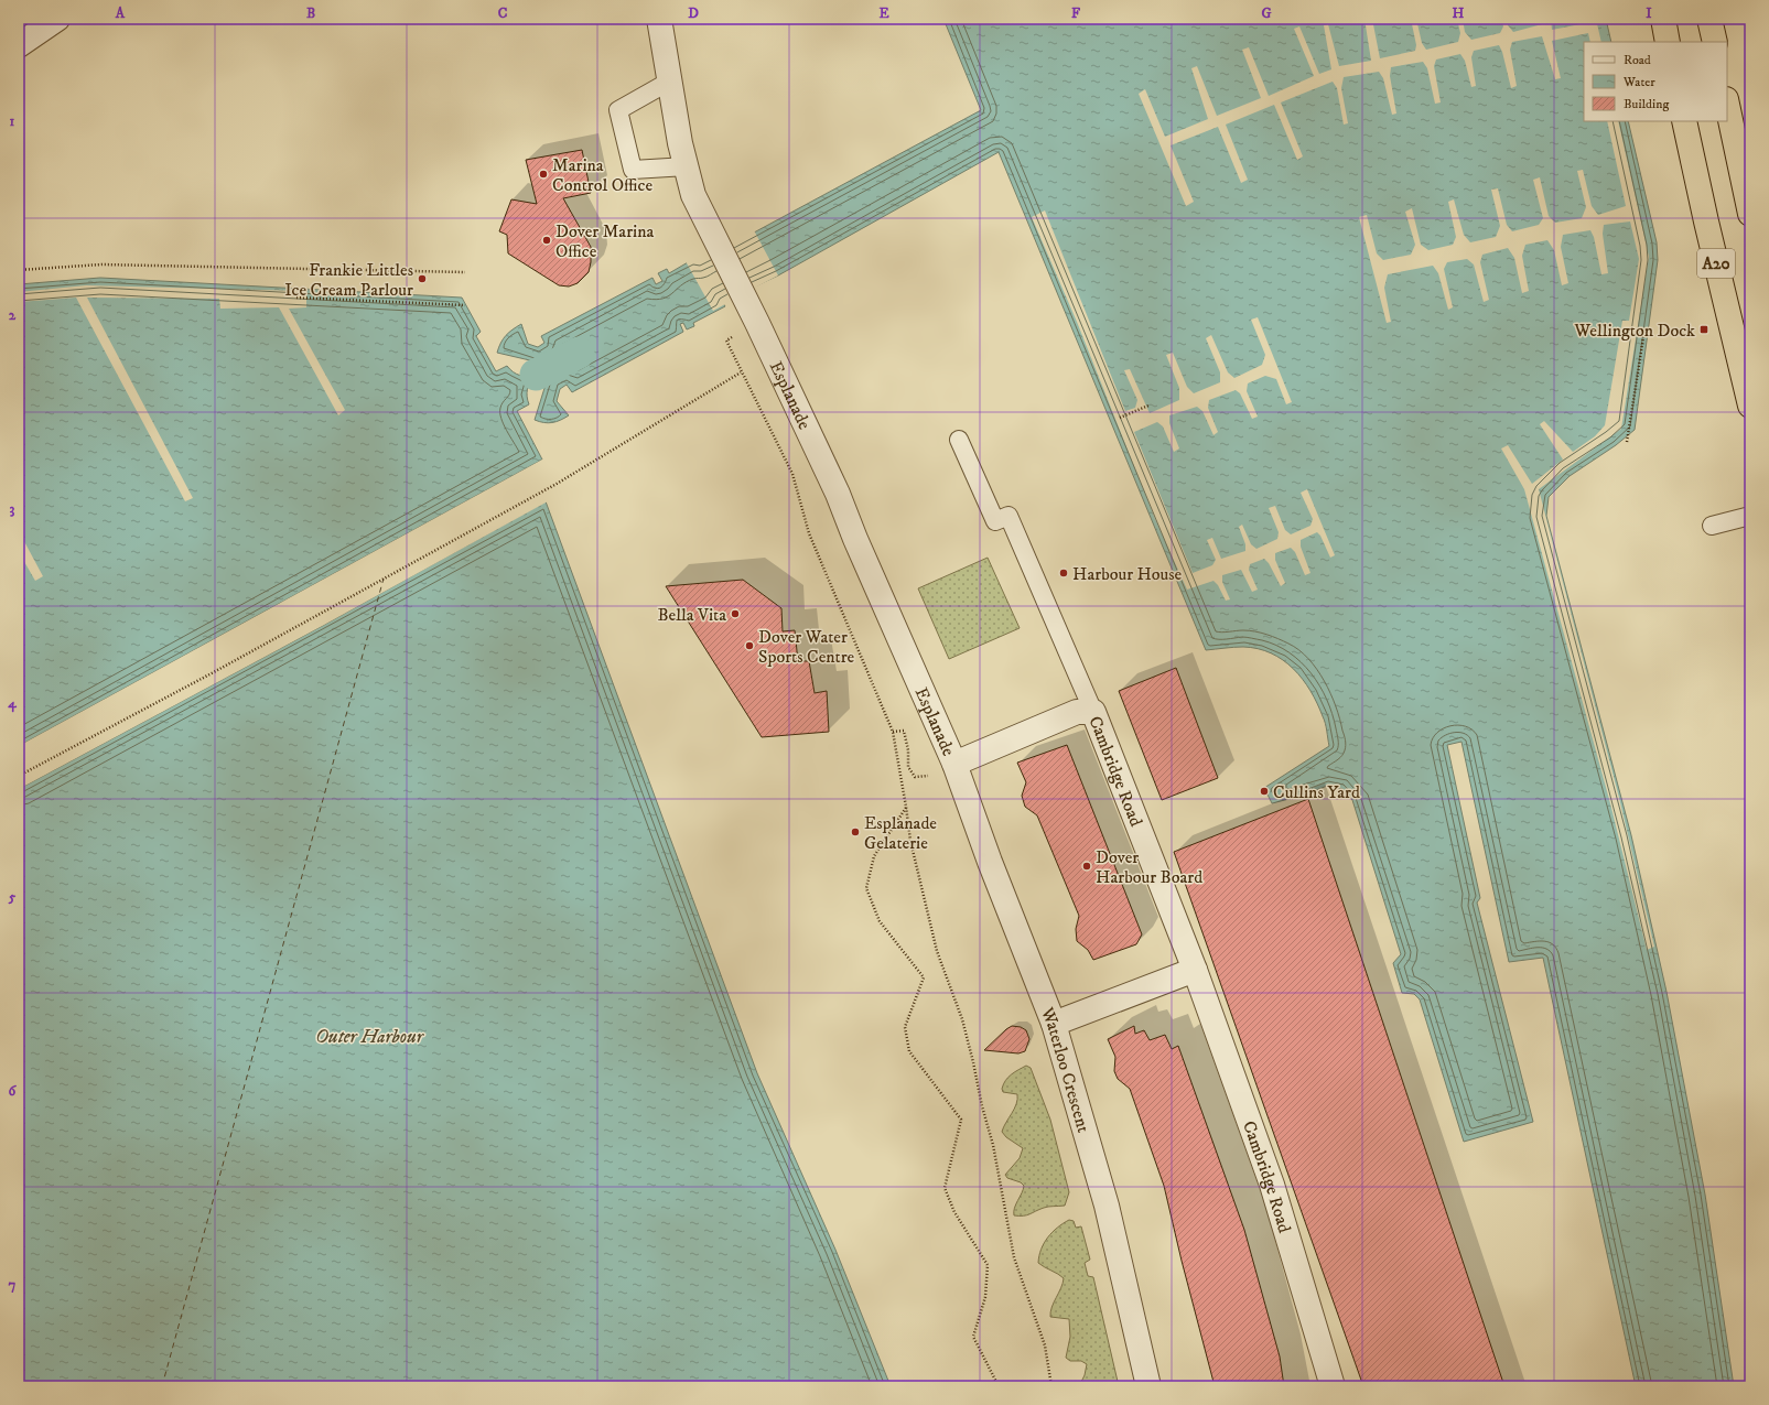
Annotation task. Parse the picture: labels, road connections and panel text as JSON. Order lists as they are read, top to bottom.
{
  "streets": {
    "highway": ["A20"],
    "street": ["Esplanade", "Cambridge Road", "Waterloo Crescent"]
  },
  "crossings": [
    ["Esplanade", "Cambridge Road"],
    ["Esplanade", "Waterloo Crescent"],
    ["Cambridge Road", "Waterloo Crescent"]
  ],
  "water": ["Outer Harbour"],
  "places": {
    "other": [
      "Marina Control Office",
      "Dover Marina Office",
      "Frankie Littles Ice Cream Parlour",
      "Harbour House",
      "Bella Vita",
      "Dover Water Sports Centre",
      "Cullins Yard",
      "Esplanade Gelaterie",
      "Dover Harbour Board"
    ],
    "transit": ["Wellington Dock"]
  },
  "legend": ["Road", "Water", "Building"],
  "grid": {
    "columns": [
      "A",
      "B",
      "C",
      "D",
      "E",
      "F",
      "G",
      "H",
      "I"
    ],
    "rows": [
      "1",
      "2",
      "3",
      "4",
      "5",
      "6",
      "7"
    ]
  }
}
